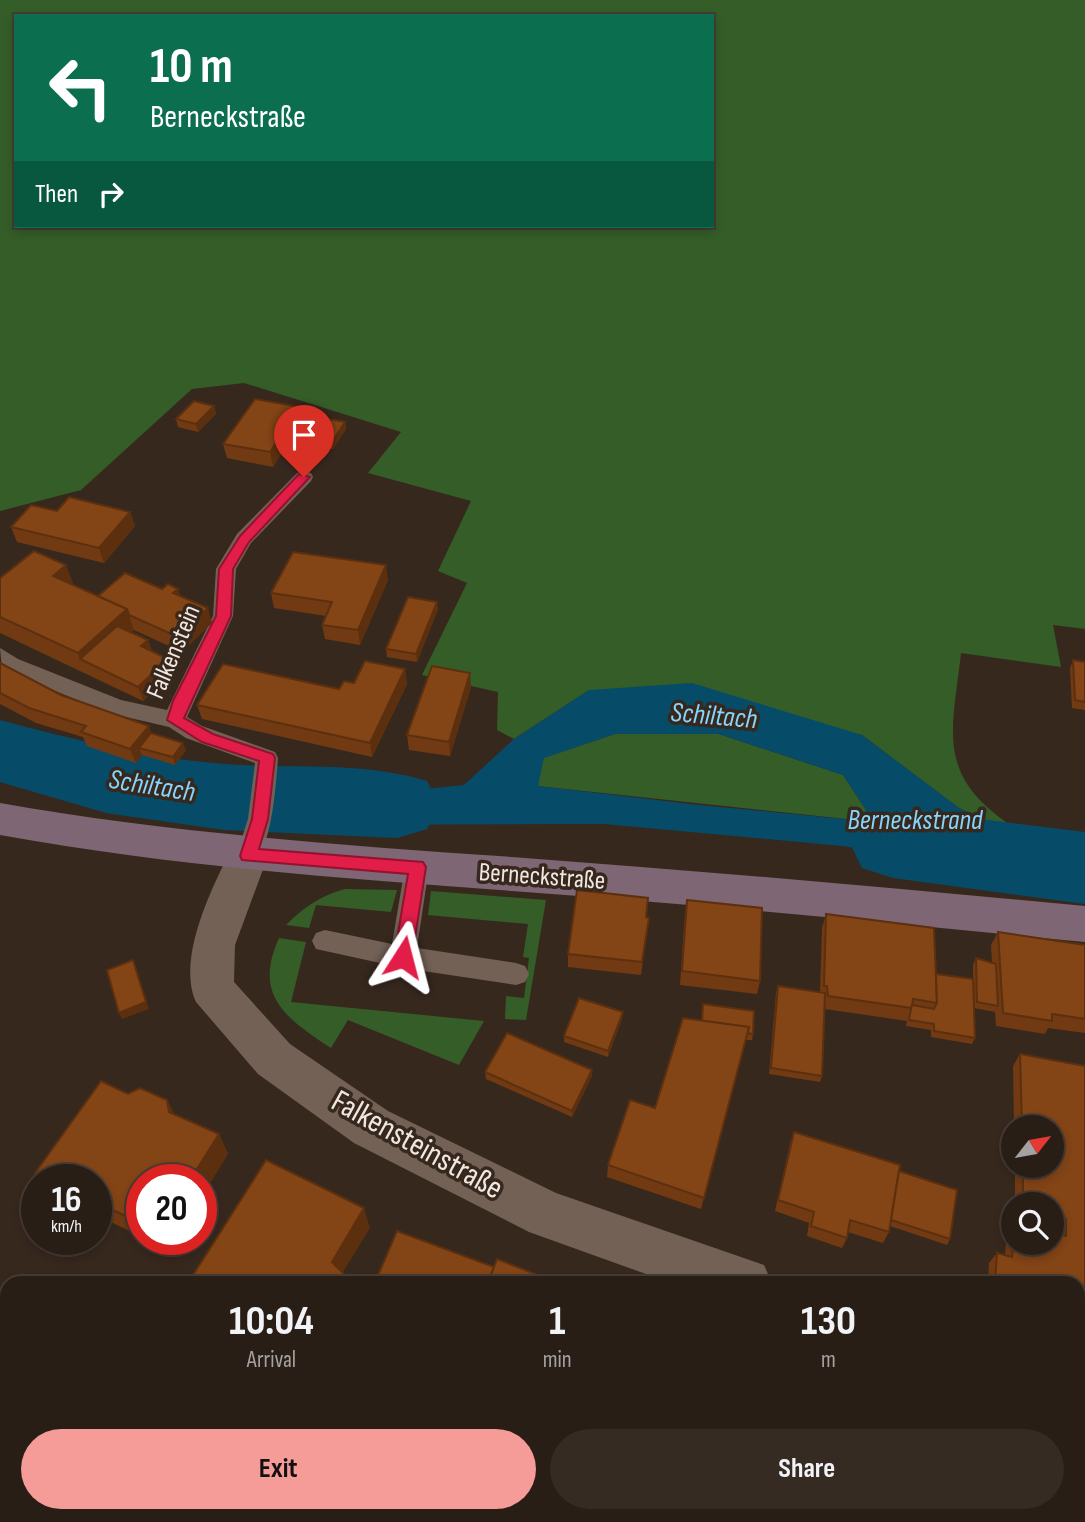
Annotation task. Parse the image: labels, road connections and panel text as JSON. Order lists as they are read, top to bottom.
{
  "streets": {
    "main road": ["Berneckstraße"],
    "street": ["Falkensteinstraße"],
    "lane": ["Falkenstein"]
  },
  "crossings": [
    ["Falkenstein", "Berneckstraße"],
    ["Falkenstein", "Falkensteinstraße"],
    ["Berneckstraße", "Falkensteinstraße"]
  ],
  "water": ["Schiltach", "Berneckstrand"],
  "north": "top right",
  "page": {
    "turn": ["10 m", "Berneckstraße"],
    "then": "Then",
    "speed": "16 km/h",
    "limit": "20",
    "eta": [
      "10:04",
      "Arrival",
      "1",
      "min",
      "130",
      "m"
    ],
    "buttons": ["Exit", "Share"]
  }
}
